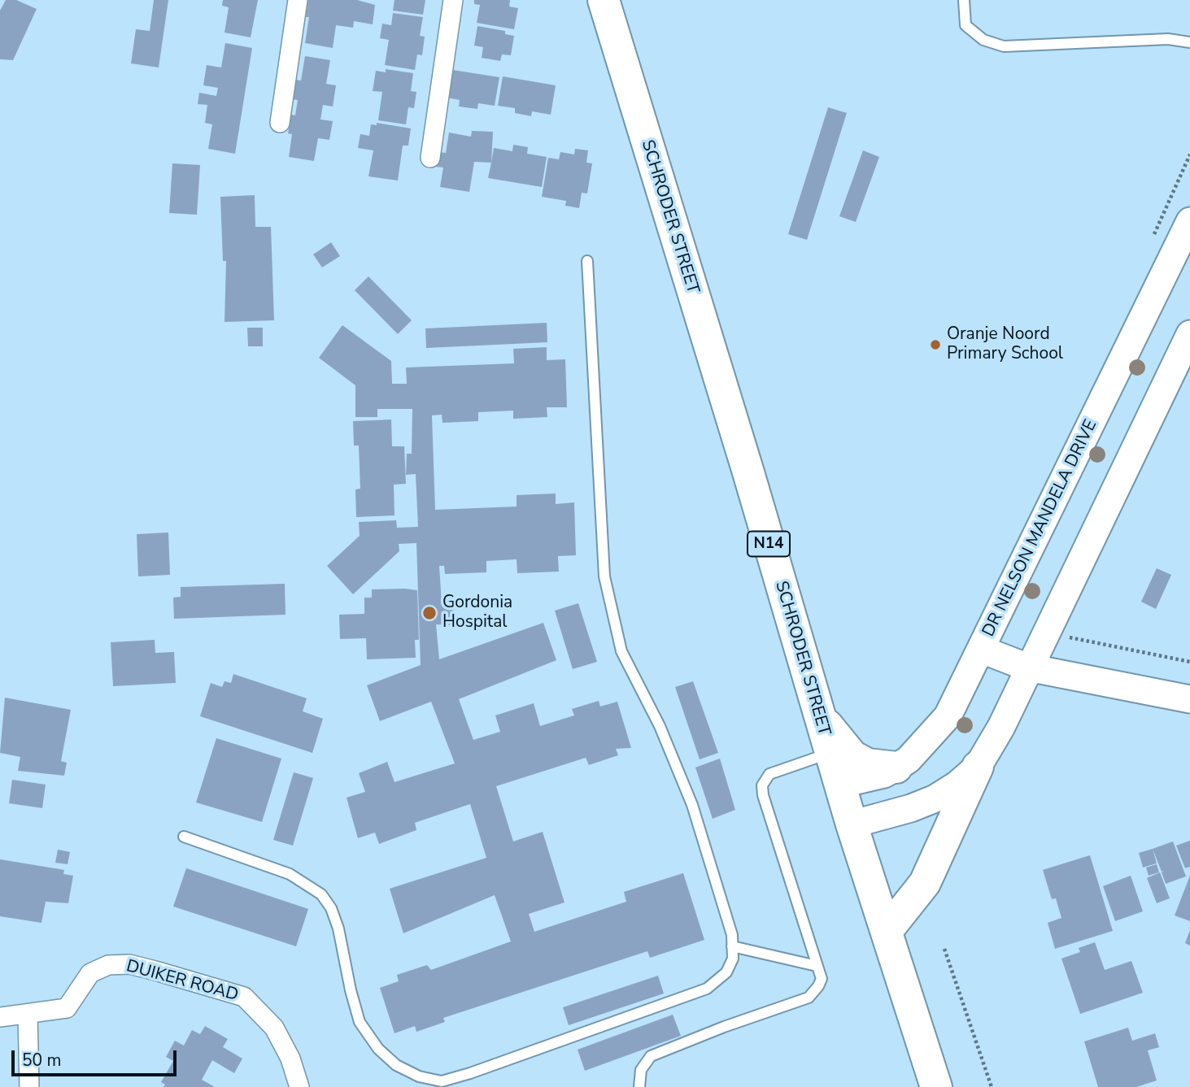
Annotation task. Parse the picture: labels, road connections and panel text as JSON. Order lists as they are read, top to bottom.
{
  "streets": {
    "highway": ["SCHRODER STREET", "N14"],
    "street": ["DR NELSON MANDELA DRIVE", "DUIKER ROAD"]
  },
  "crossings": [
    ["SCHRODER STREET", "DR NELSON MANDELA DRIVE"]
  ],
  "places": ["Oranje Noord Primary School", "Gordonia Hospital"],
  "scale_bar": "50 m"
}
